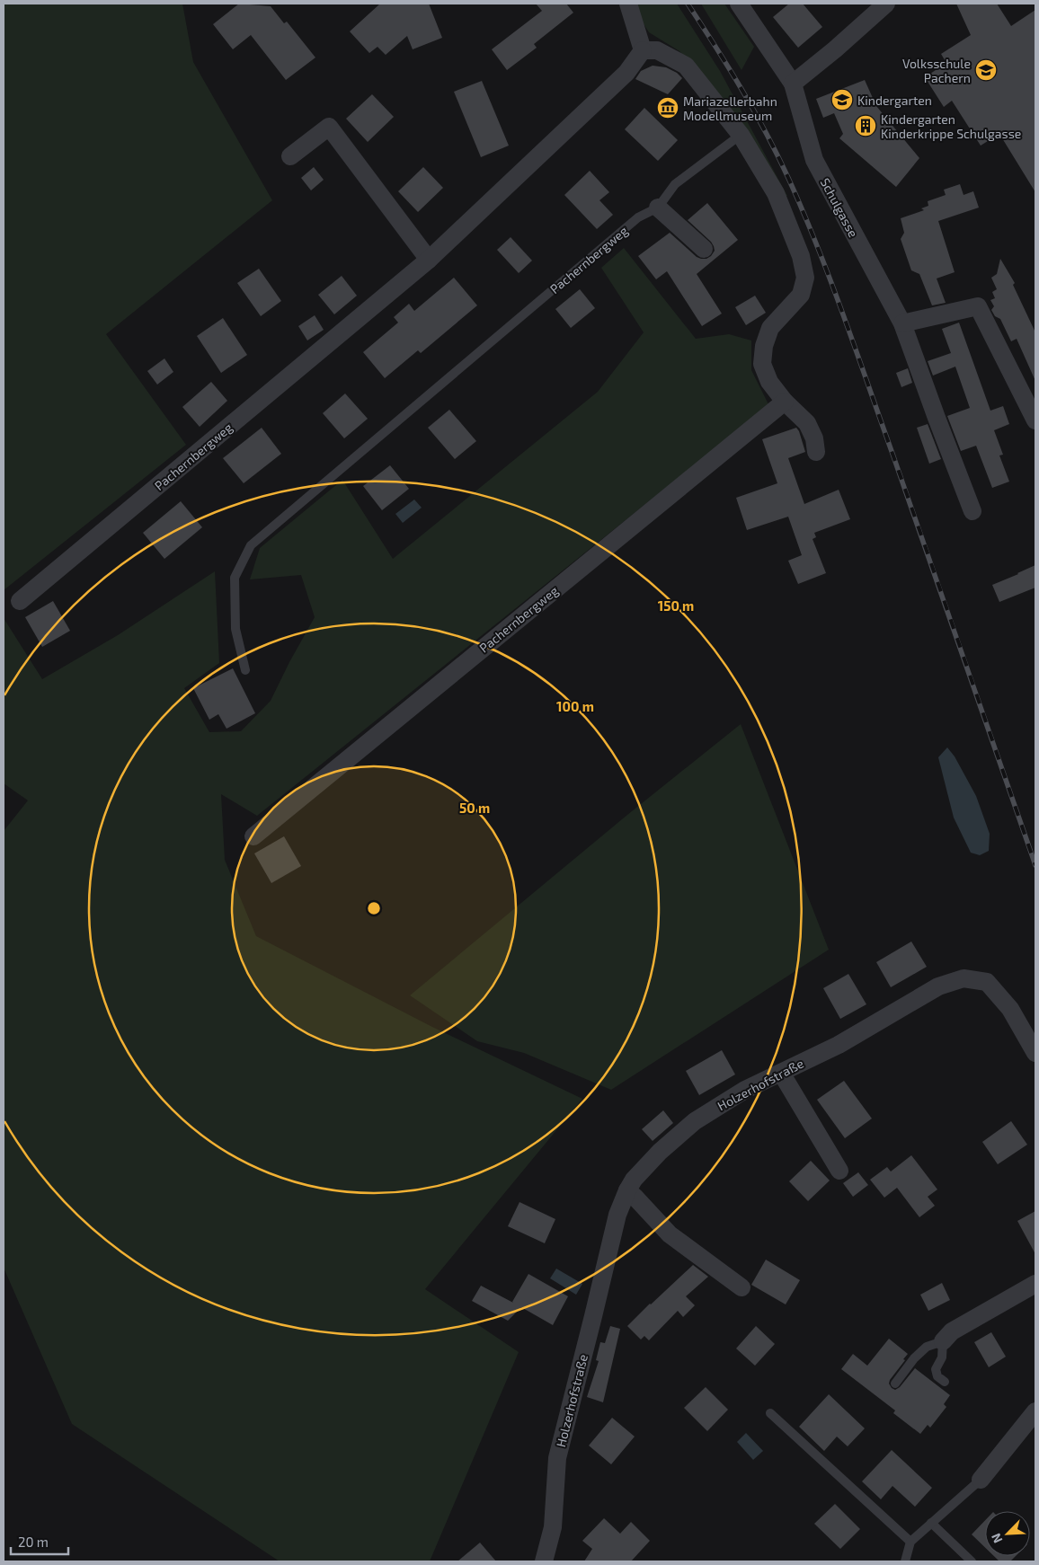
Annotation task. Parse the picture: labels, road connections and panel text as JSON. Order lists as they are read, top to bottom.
{
  "streets": {
    "street": ["Schulgasse", "Pachernbergweg", "Holzerhofstraße"]
  },
  "places": {
    "school or university": ["Volksschule Pachern", "Kindergarten"],
    "museum": ["Mariazellerbahn Modellmuseum"],
    "building": ["Kindergarten Kinderkrippe Schulgasse"]
  },
  "scale_bar": "20 m",
  "north": "bottom left",
  "rings": ["150 m", "100 m", "50 m"]
}
